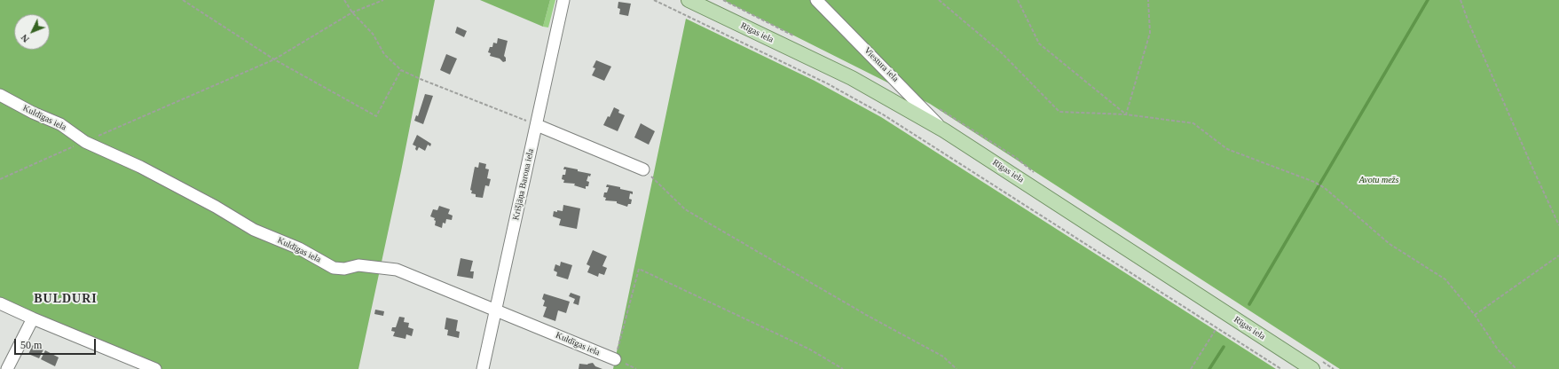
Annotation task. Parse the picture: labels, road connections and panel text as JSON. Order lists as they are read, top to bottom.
{
  "streets": {
    "main road": ["Rīgas iela"],
    "street": ["Viestura iela", "Kuldīgas iela", "Krišjāņa Barona iela"]
  },
  "crossings": [
    ["Rīgas iela", "Viestura iela"],
    ["Kuldīgas iela", "Krišjāņa Barona iela"]
  ],
  "districts": ["BULDURI"],
  "parks": ["Avotu mežs"],
  "scale_bar": "50 m",
  "north": "bottom left"
}
